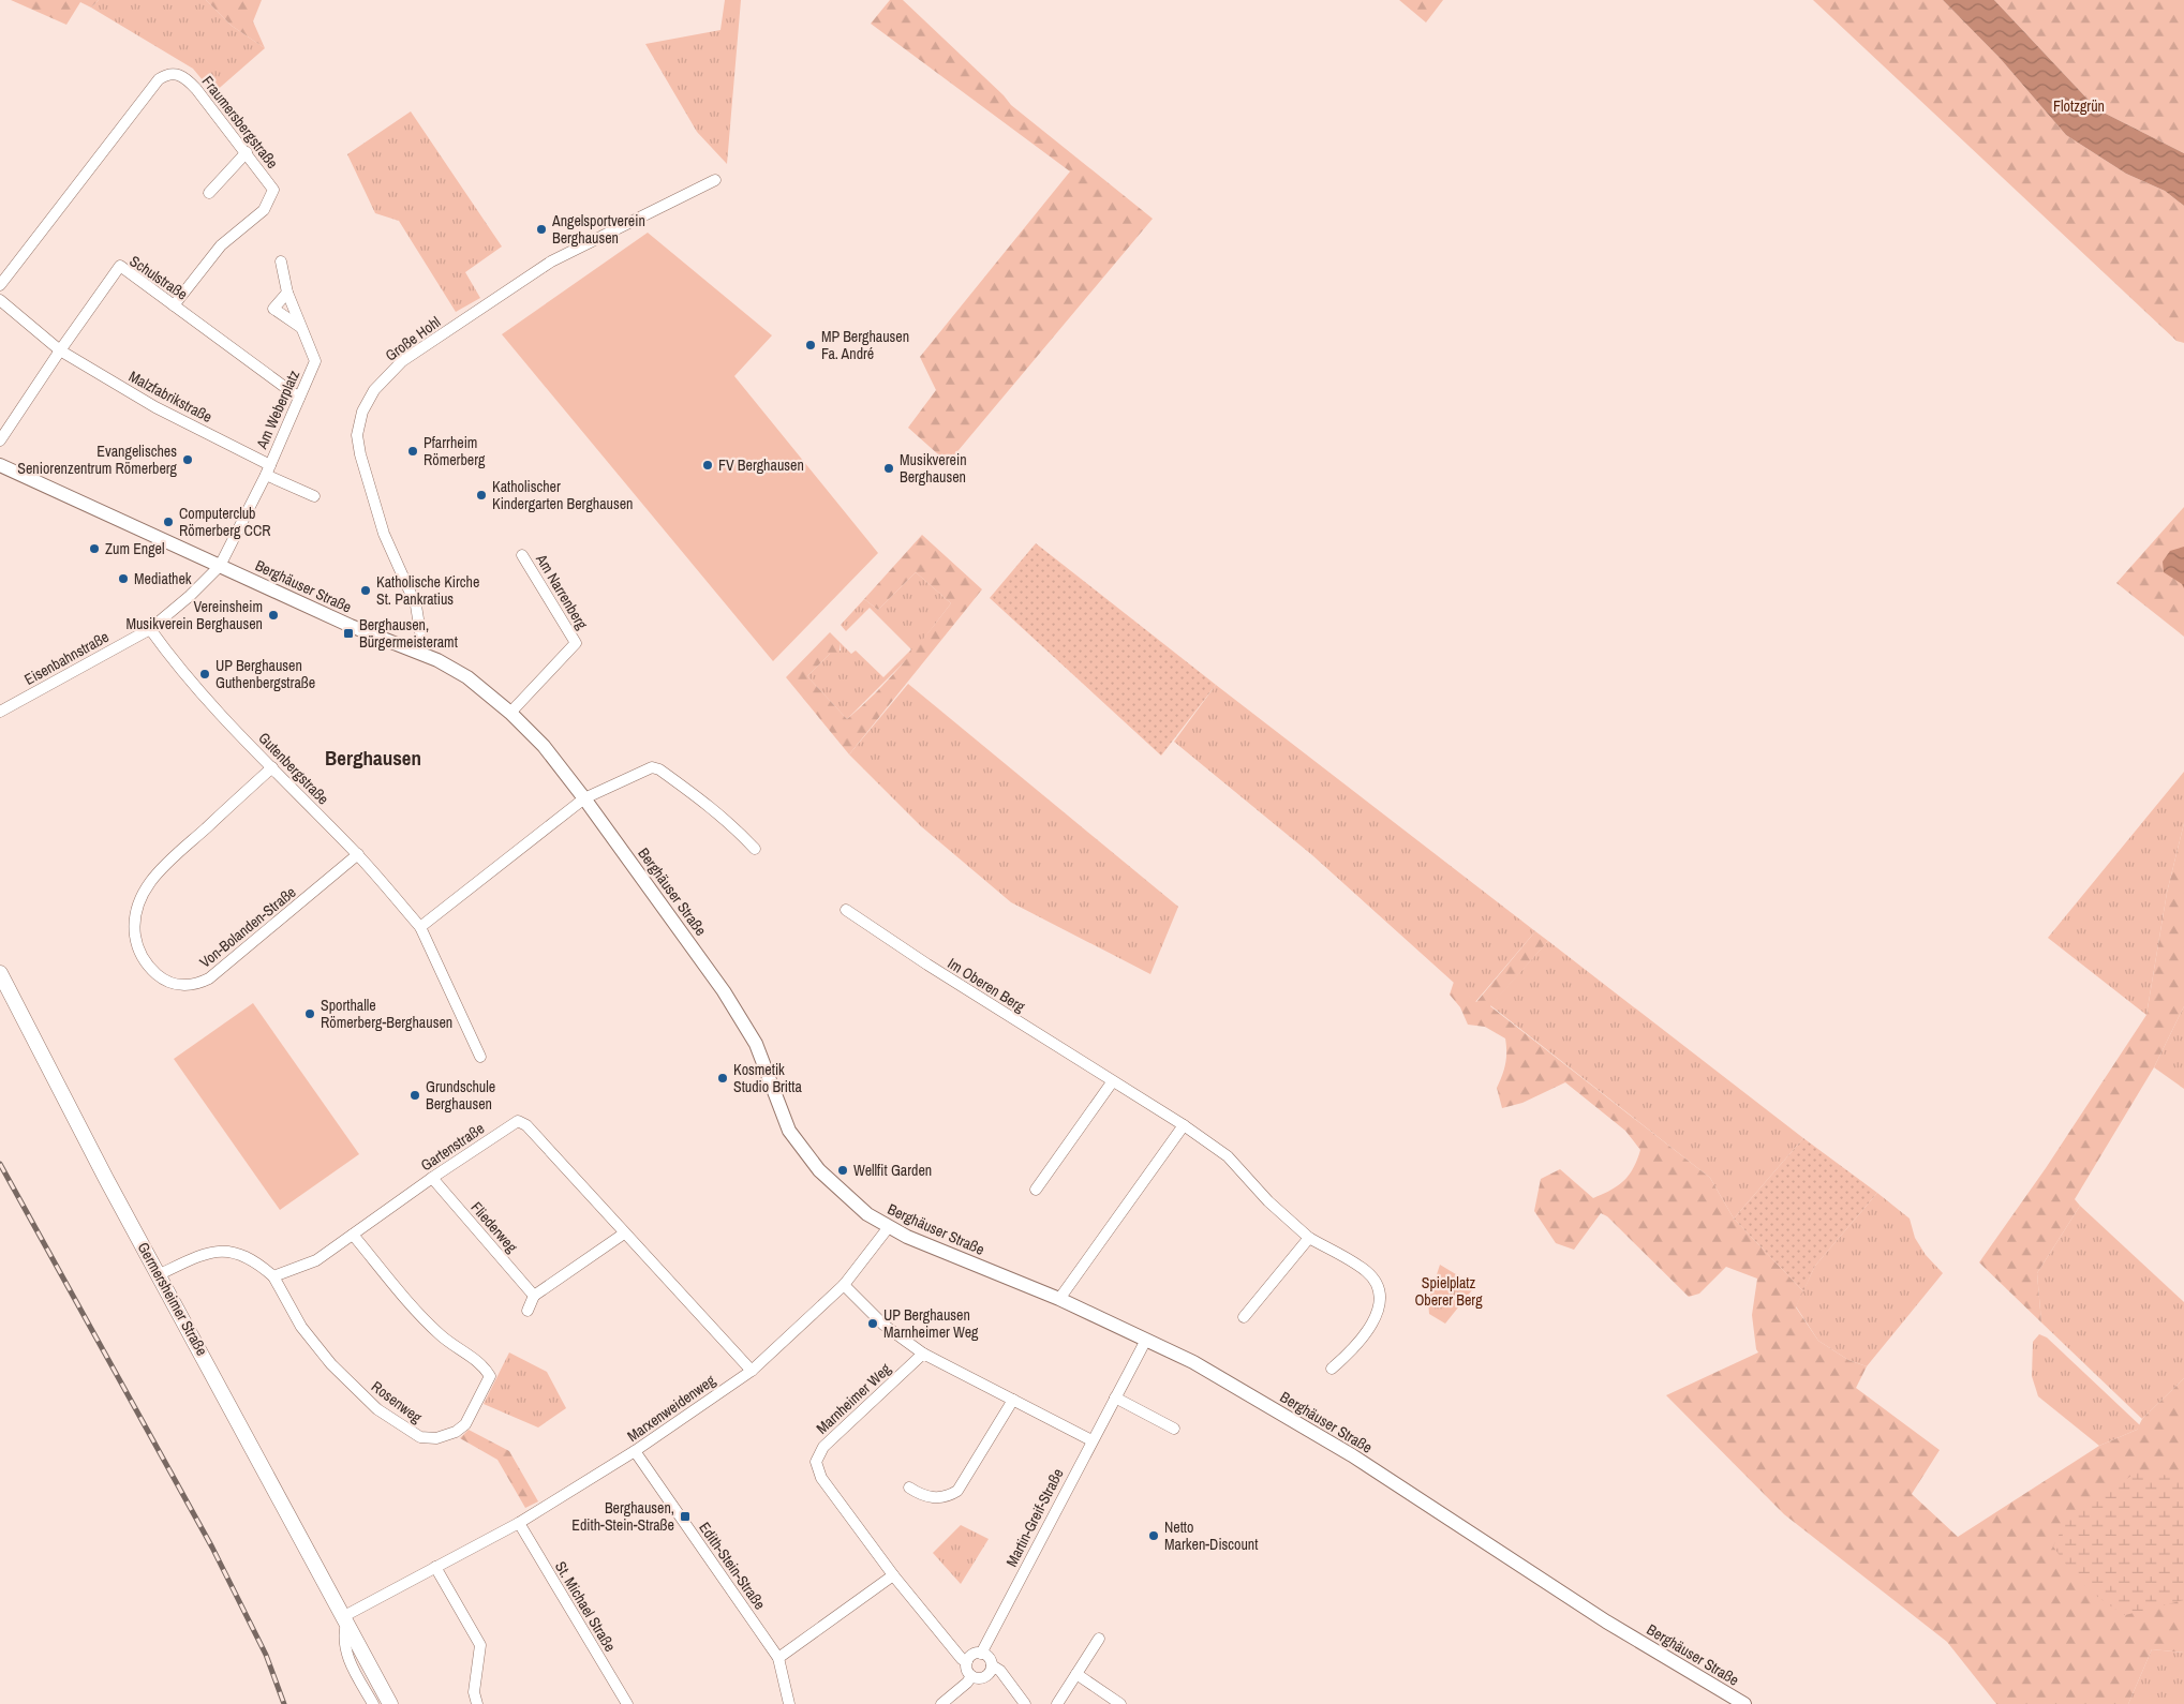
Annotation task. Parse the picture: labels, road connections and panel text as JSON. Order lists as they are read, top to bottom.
{
  "streets": {
    "main road": ["Germersheimer Straße"],
    "street": [
      "Fraumersbergstraße",
      "Schulstraße",
      "Große Hohl",
      "Malzfabrikstraße",
      "Am Weberplatz",
      "Berghäuser Straße",
      "Am Narrenberg",
      "Eisenbahnstraße",
      "Gutenbergstraße",
      "Von-Bolanden-Straße",
      "Im Oberen Berg",
      "Gartenstraße",
      "Fliederweg",
      "Marnheimer Weg",
      "Rosenweg",
      "Marxenweidenweg",
      "Martin-Greif-Straße",
      "Edith-Stein-Straße",
      "St. Michael Straße"
    ]
  },
  "crossings": [
    ["Fraumersbergstraße", "Schulstraße"],
    ["Schulstraße", "Malzfabrikstraße"],
    ["Schulstraße", "Am Weberplatz"],
    ["Große Hohl", "Berghäuser Straße"],
    ["Malzfabrikstraße", "Am Weberplatz"],
    ["Am Weberplatz", "Berghäuser Straße"],
    ["Am Weberplatz", "Eisenbahnstraße"],
    ["Berghäuser Straße", "Am Narrenberg"],
    ["Berghäuser Straße", "Eisenbahnstraße"],
    ["Berghäuser Straße", "Marxenweidenweg"],
    ["Berghäuser Straße", "Martin-Greif-Straße"],
    ["Eisenbahnstraße", "Gutenbergstraße"],
    ["Gutenbergstraße", "Von-Bolanden-Straße"],
    ["Gartenstraße", "Fliederweg"],
    ["Gartenstraße", "Rosenweg"],
    ["Gartenstraße", "Marxenweidenweg"],
    ["Germersheimer Straße", "Marxenweidenweg"],
    ["Marnheimer Weg", "Martin-Greif-Straße"],
    ["Marxenweidenweg", "Edith-Stein-Straße"],
    ["Marxenweidenweg", "St. Michael Straße"]
  ],
  "districts": ["Berghausen"],
  "parks": ["Flotzgrün", "Spielplatz Oberer Berg"],
  "places": {
    "other": [
      "Angelsportverein Berghausen",
      "MP Berghausen Fa. André",
      "Pfarrheim Römerberg",
      "Evangelisches Seniorenzentrum Römerberg",
      "FV Berghausen",
      "Musikverein Berghausen",
      "Katholischer Kindergarten Berghausen",
      "Computerclub Römerberg CCR",
      "Zum Engel",
      "Mediathek",
      "Katholische Kirche St. Pankratius",
      "Vereinsheim Musikverein Berghausen",
      "UP Berghausen Guthenbergstraße",
      "Sporthalle Römerberg-Berghausen",
      "Kosmetik Studio Britta",
      "Grundschule Berghausen",
      "Wellfit Garden",
      "UP Berghausen Marnheimer Weg",
      "Netto Marken-Discount"
    ],
    "transit": ["Berghausen, Bürgermeisteramt", "Berghausen, Edith-Stein-Straße"]
  }
}
